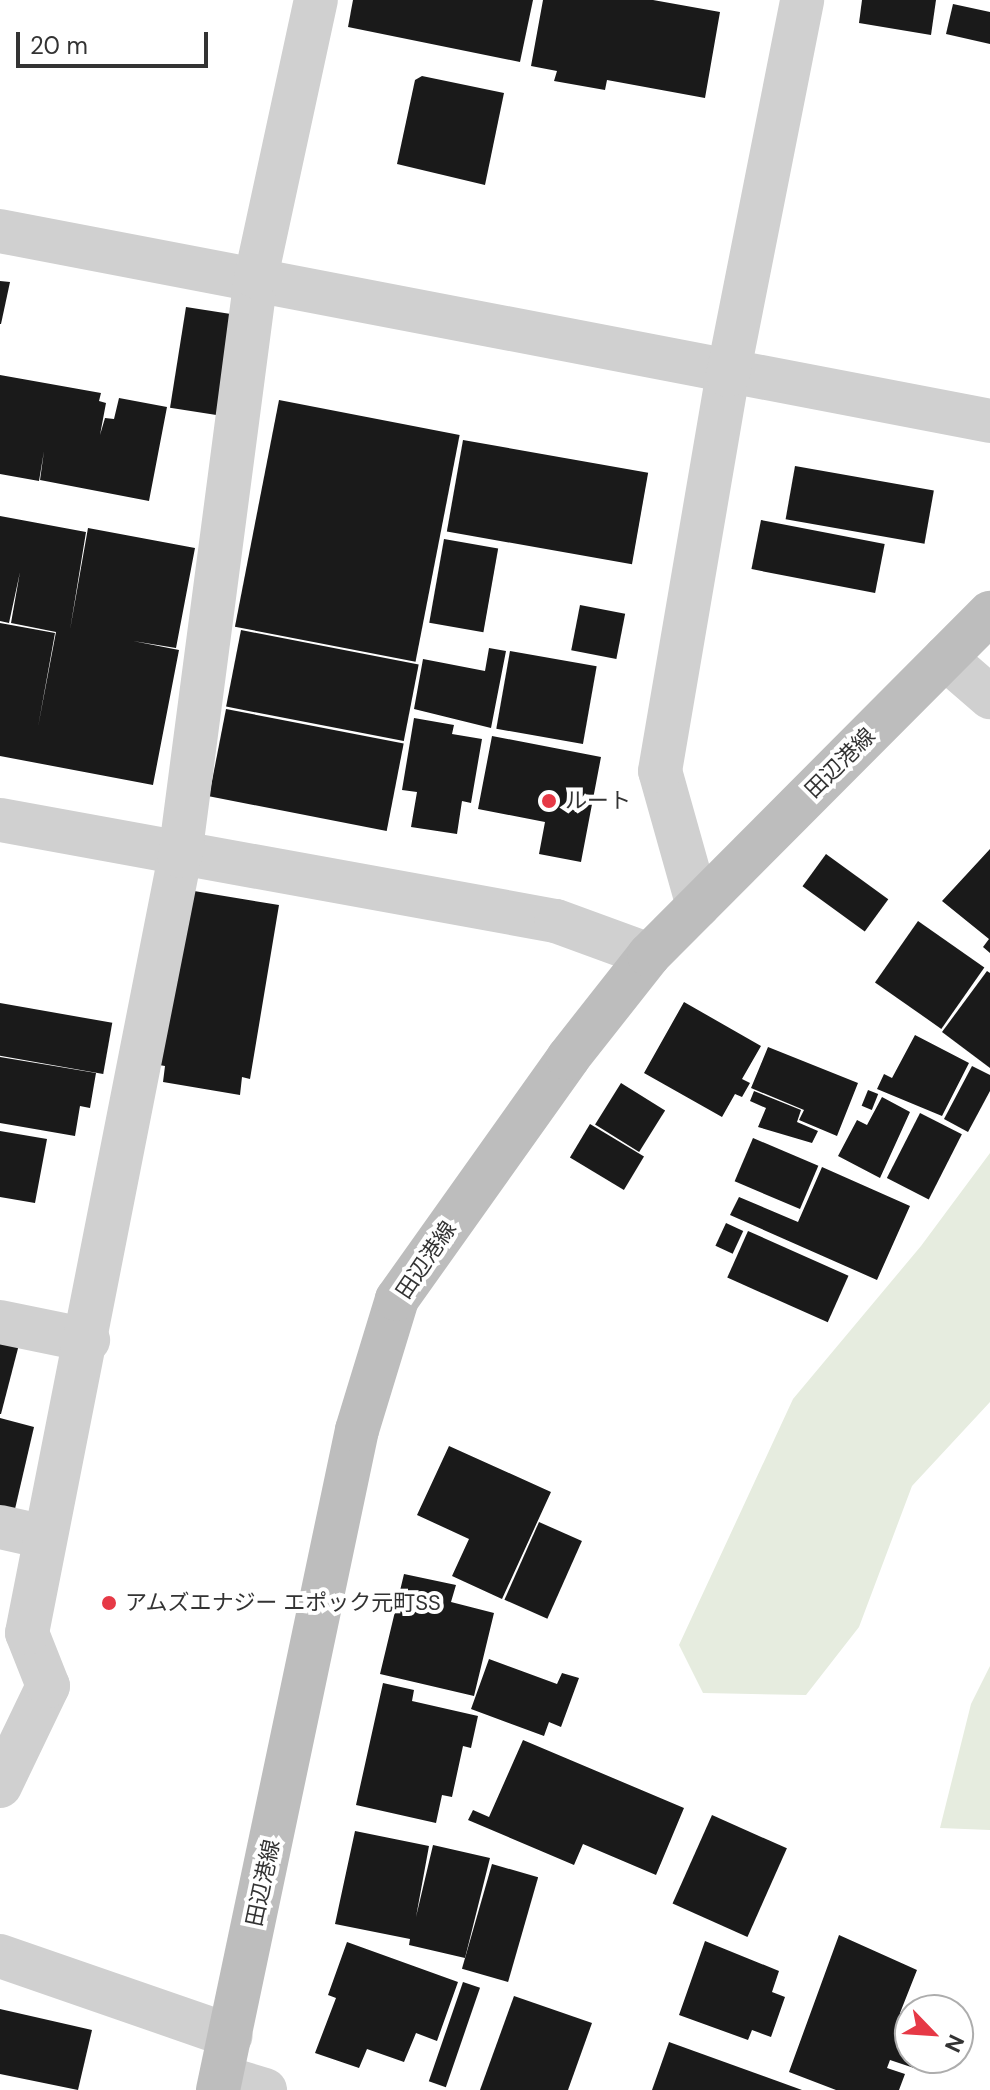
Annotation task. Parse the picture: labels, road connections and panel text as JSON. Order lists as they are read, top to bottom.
{
  "streets": {
    "main road": ["田辺港線"]
  },
  "places": ["ルート", "アムズエナジー エポック元町SS"],
  "scale_bar": "20 m",
  "north": "bottom right"
}
